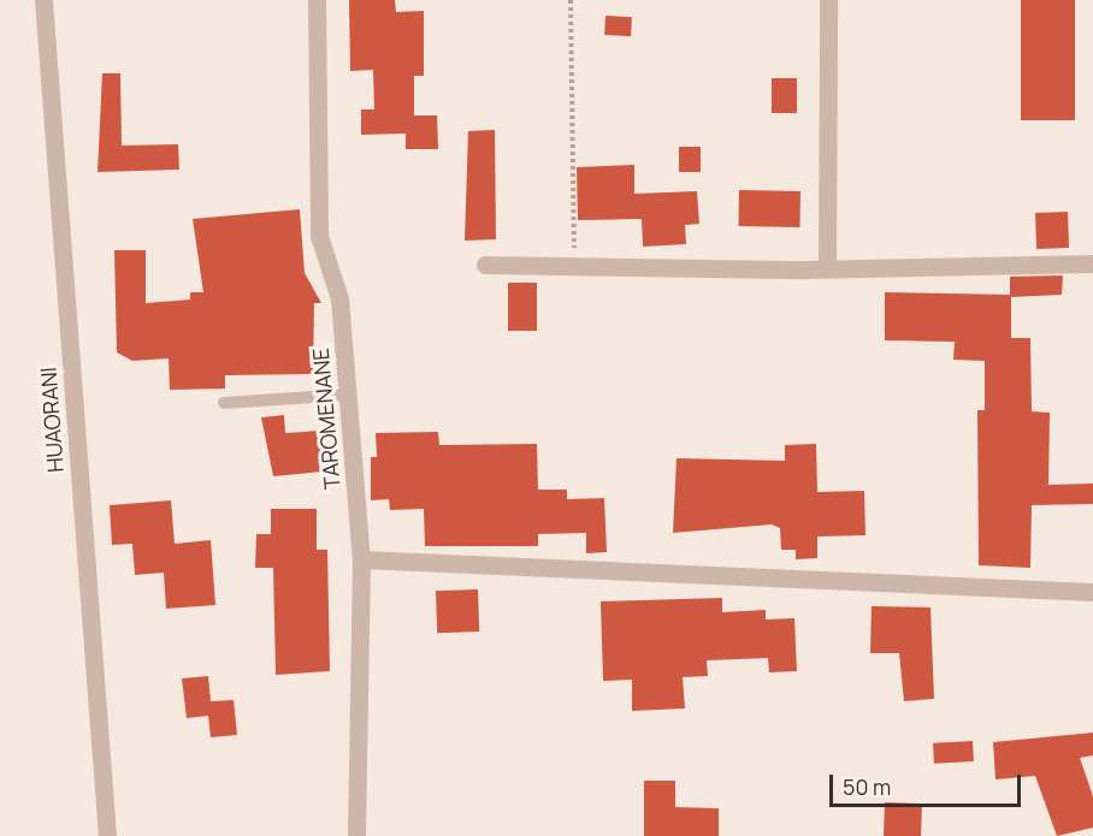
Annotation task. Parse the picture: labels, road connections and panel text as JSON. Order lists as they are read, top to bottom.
{
  "streets": {
    "street": ["TAROMENANE", "HUAORANI"]
  },
  "scale_bar": "50 m"
}
